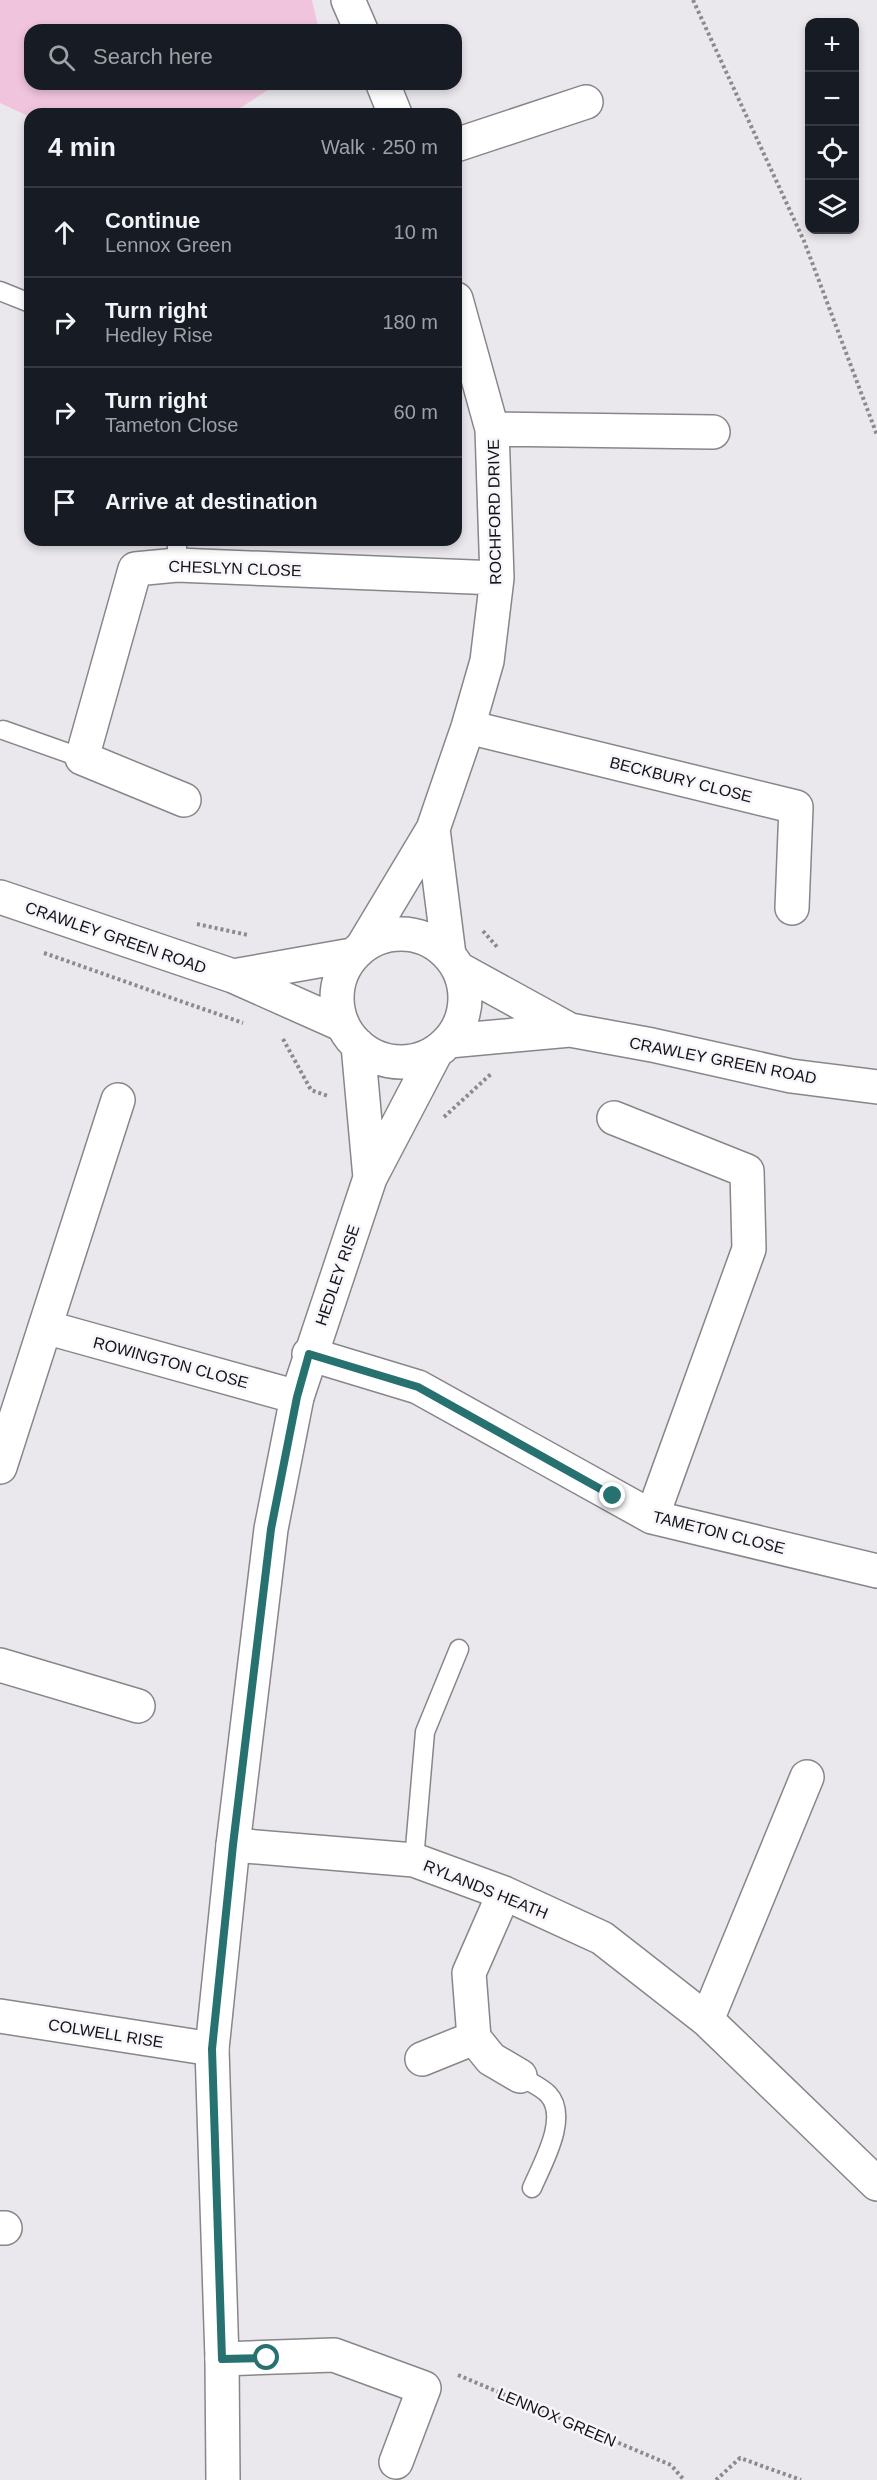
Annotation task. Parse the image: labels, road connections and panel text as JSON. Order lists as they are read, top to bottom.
{
  "streets": {
    "street": [
      "ROCHFORD DRIVE",
      "CHESLYN CLOSE",
      "BECKBURY CLOSE",
      "CRAWLEY GREEN ROAD",
      "HEDLEY RISE",
      "ROWINGTON CLOSE",
      "TAMETON CLOSE",
      "RYLANDS HEATH",
      "COLWELL RISE"
    ],
    "path": ["LENNOX GREEN"]
  },
  "crossings": [
    ["ROCHFORD DRIVE", "CHESLYN CLOSE"],
    ["ROCHFORD DRIVE", "BECKBURY CLOSE"],
    ["ROCHFORD DRIVE", "CRAWLEY GREEN ROAD"],
    ["ROCHFORD DRIVE", "HEDLEY RISE"],
    ["CRAWLEY GREEN ROAD", "HEDLEY RISE"],
    ["HEDLEY RISE", "ROWINGTON CLOSE"],
    ["HEDLEY RISE", "TAMETON CLOSE"],
    ["HEDLEY RISE", "RYLANDS HEATH"],
    ["HEDLEY RISE", "COLWELL RISE"]
  ],
  "page": {
    "map_buttons": ["+", "−"],
    "search": "Search here",
    "heading": ["4 min", "Walk · 250 m"],
    "list": [
      ["Continue", "Lennox Green", "10 m"],
      ["Turn right", "Hedley Rise", "180 m"],
      ["Turn right", "Tameton Close", "60 m"],
      "Arrive at destination"
    ]
  }
}
